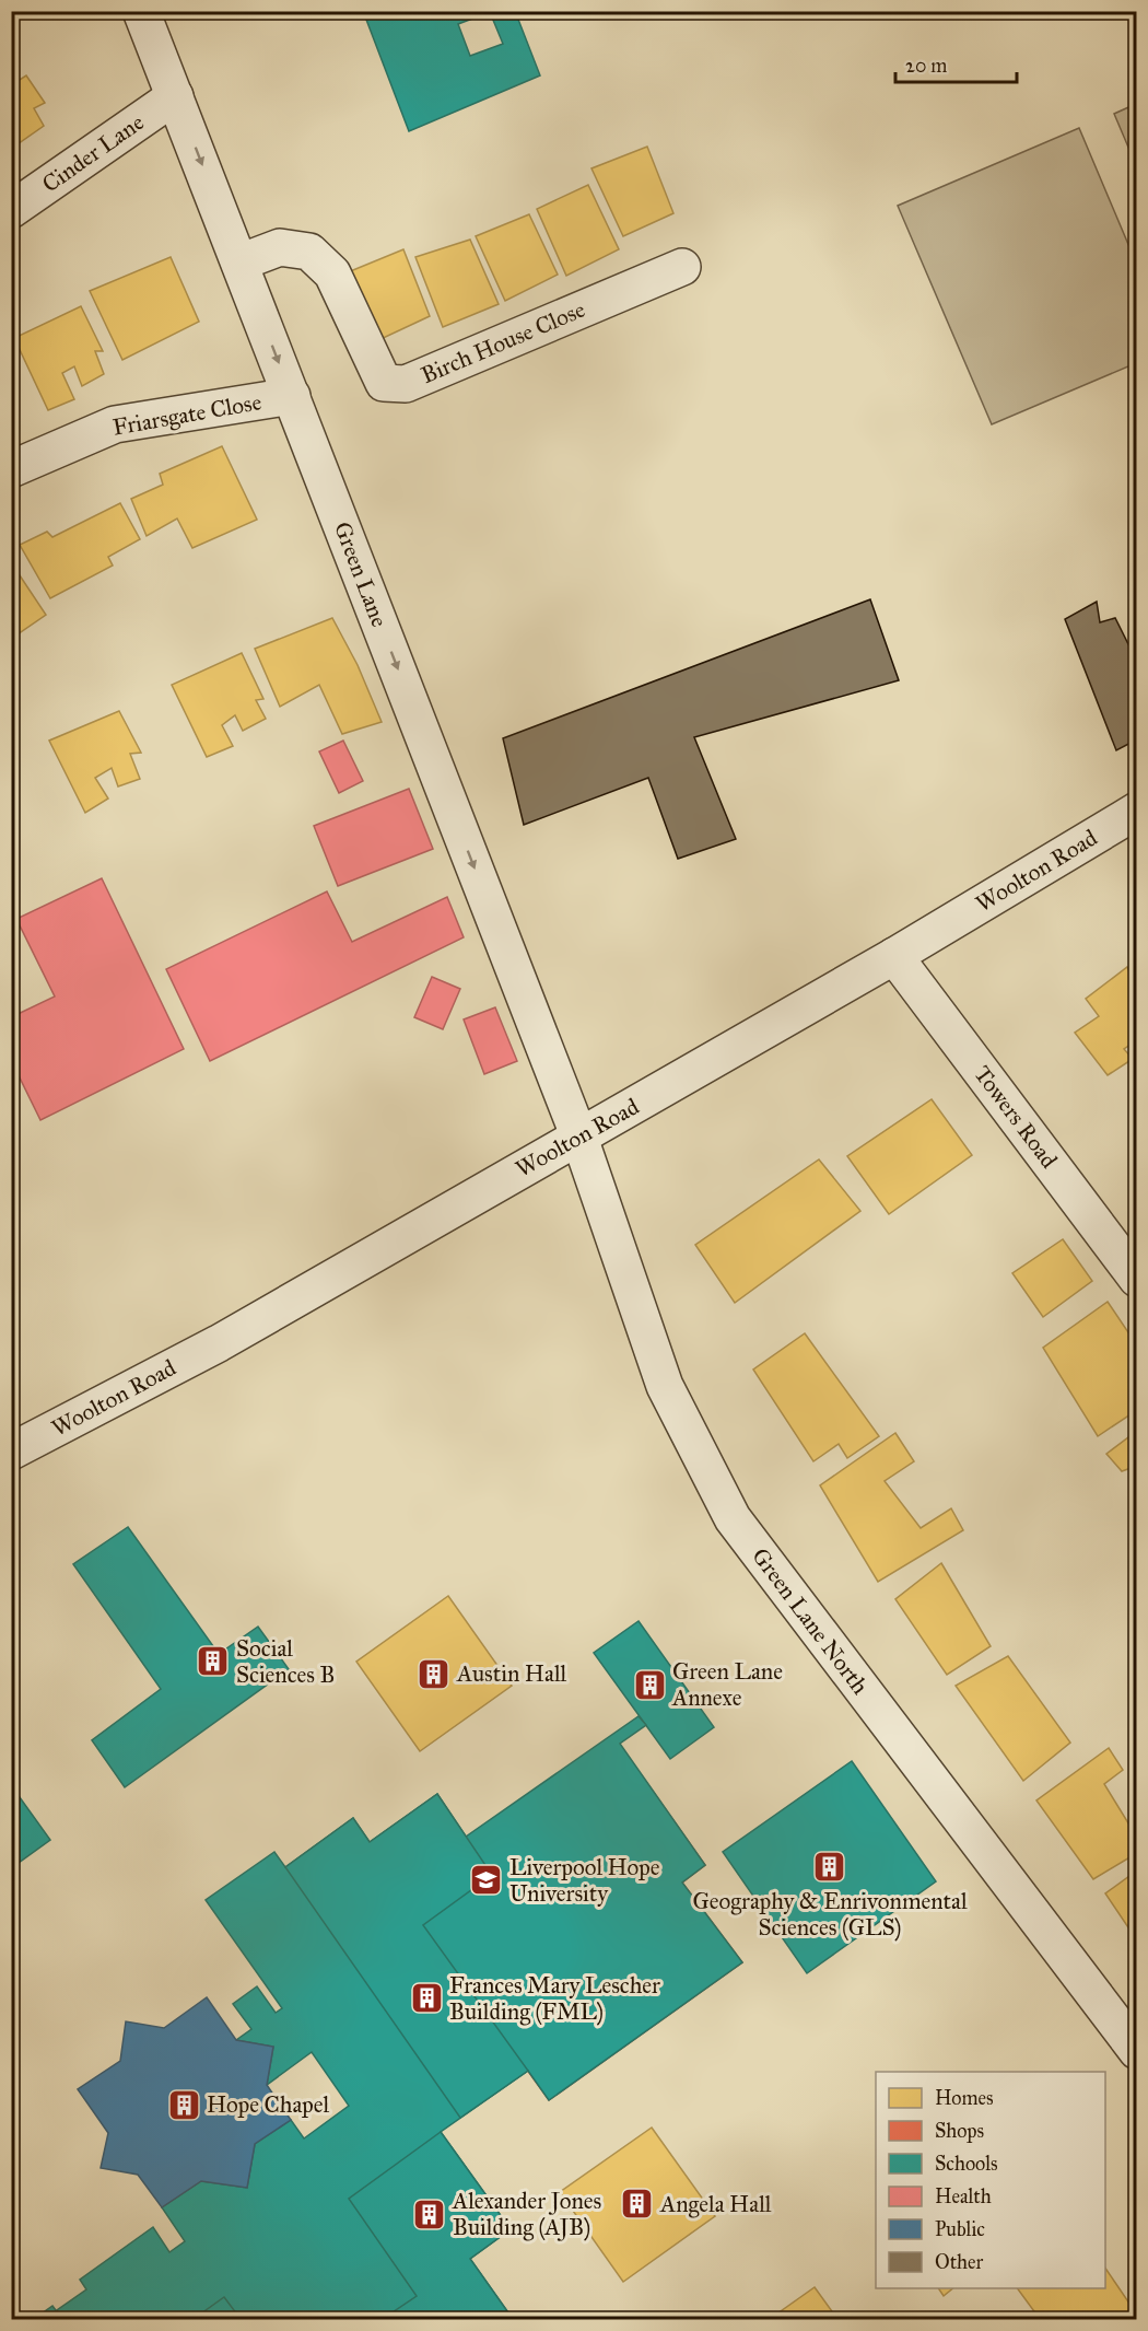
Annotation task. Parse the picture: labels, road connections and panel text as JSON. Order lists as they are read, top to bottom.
{
  "streets": {
    "street": [
      "Cinder Lane",
      "Birch House Close",
      "Friarsgate Close",
      "Green Lane",
      "Woolton Road",
      "Towers Road",
      "Green Lane North"
    ]
  },
  "crossings": [
    ["Cinder Lane", "Green Lane"],
    ["Birch House Close", "Green Lane"],
    ["Friarsgate Close", "Green Lane"],
    ["Green Lane", "Woolton Road"],
    ["Green Lane", "Green Lane North"],
    ["Woolton Road", "Towers Road"],
    ["Woolton Road", "Green Lane North"]
  ],
  "one_way": ["Green Lane"],
  "places": {
    "building": [
      "Social Sciences B",
      "Austin Hall",
      "Green Lane Annexe",
      "Geography & Enrivonmental Sciences (GLS)",
      "Frances Mary Lescher Building (FML)",
      "Hope Chapel",
      "Angela Hall",
      "Alexander Jones Building (AJB)"
    ],
    "school or university": ["Liverpool Hope University"]
  },
  "legend": [
    "Homes",
    "Shops",
    "Schools",
    "Health",
    "Public",
    "Other"
  ],
  "scale_bar": "20 m"
}
